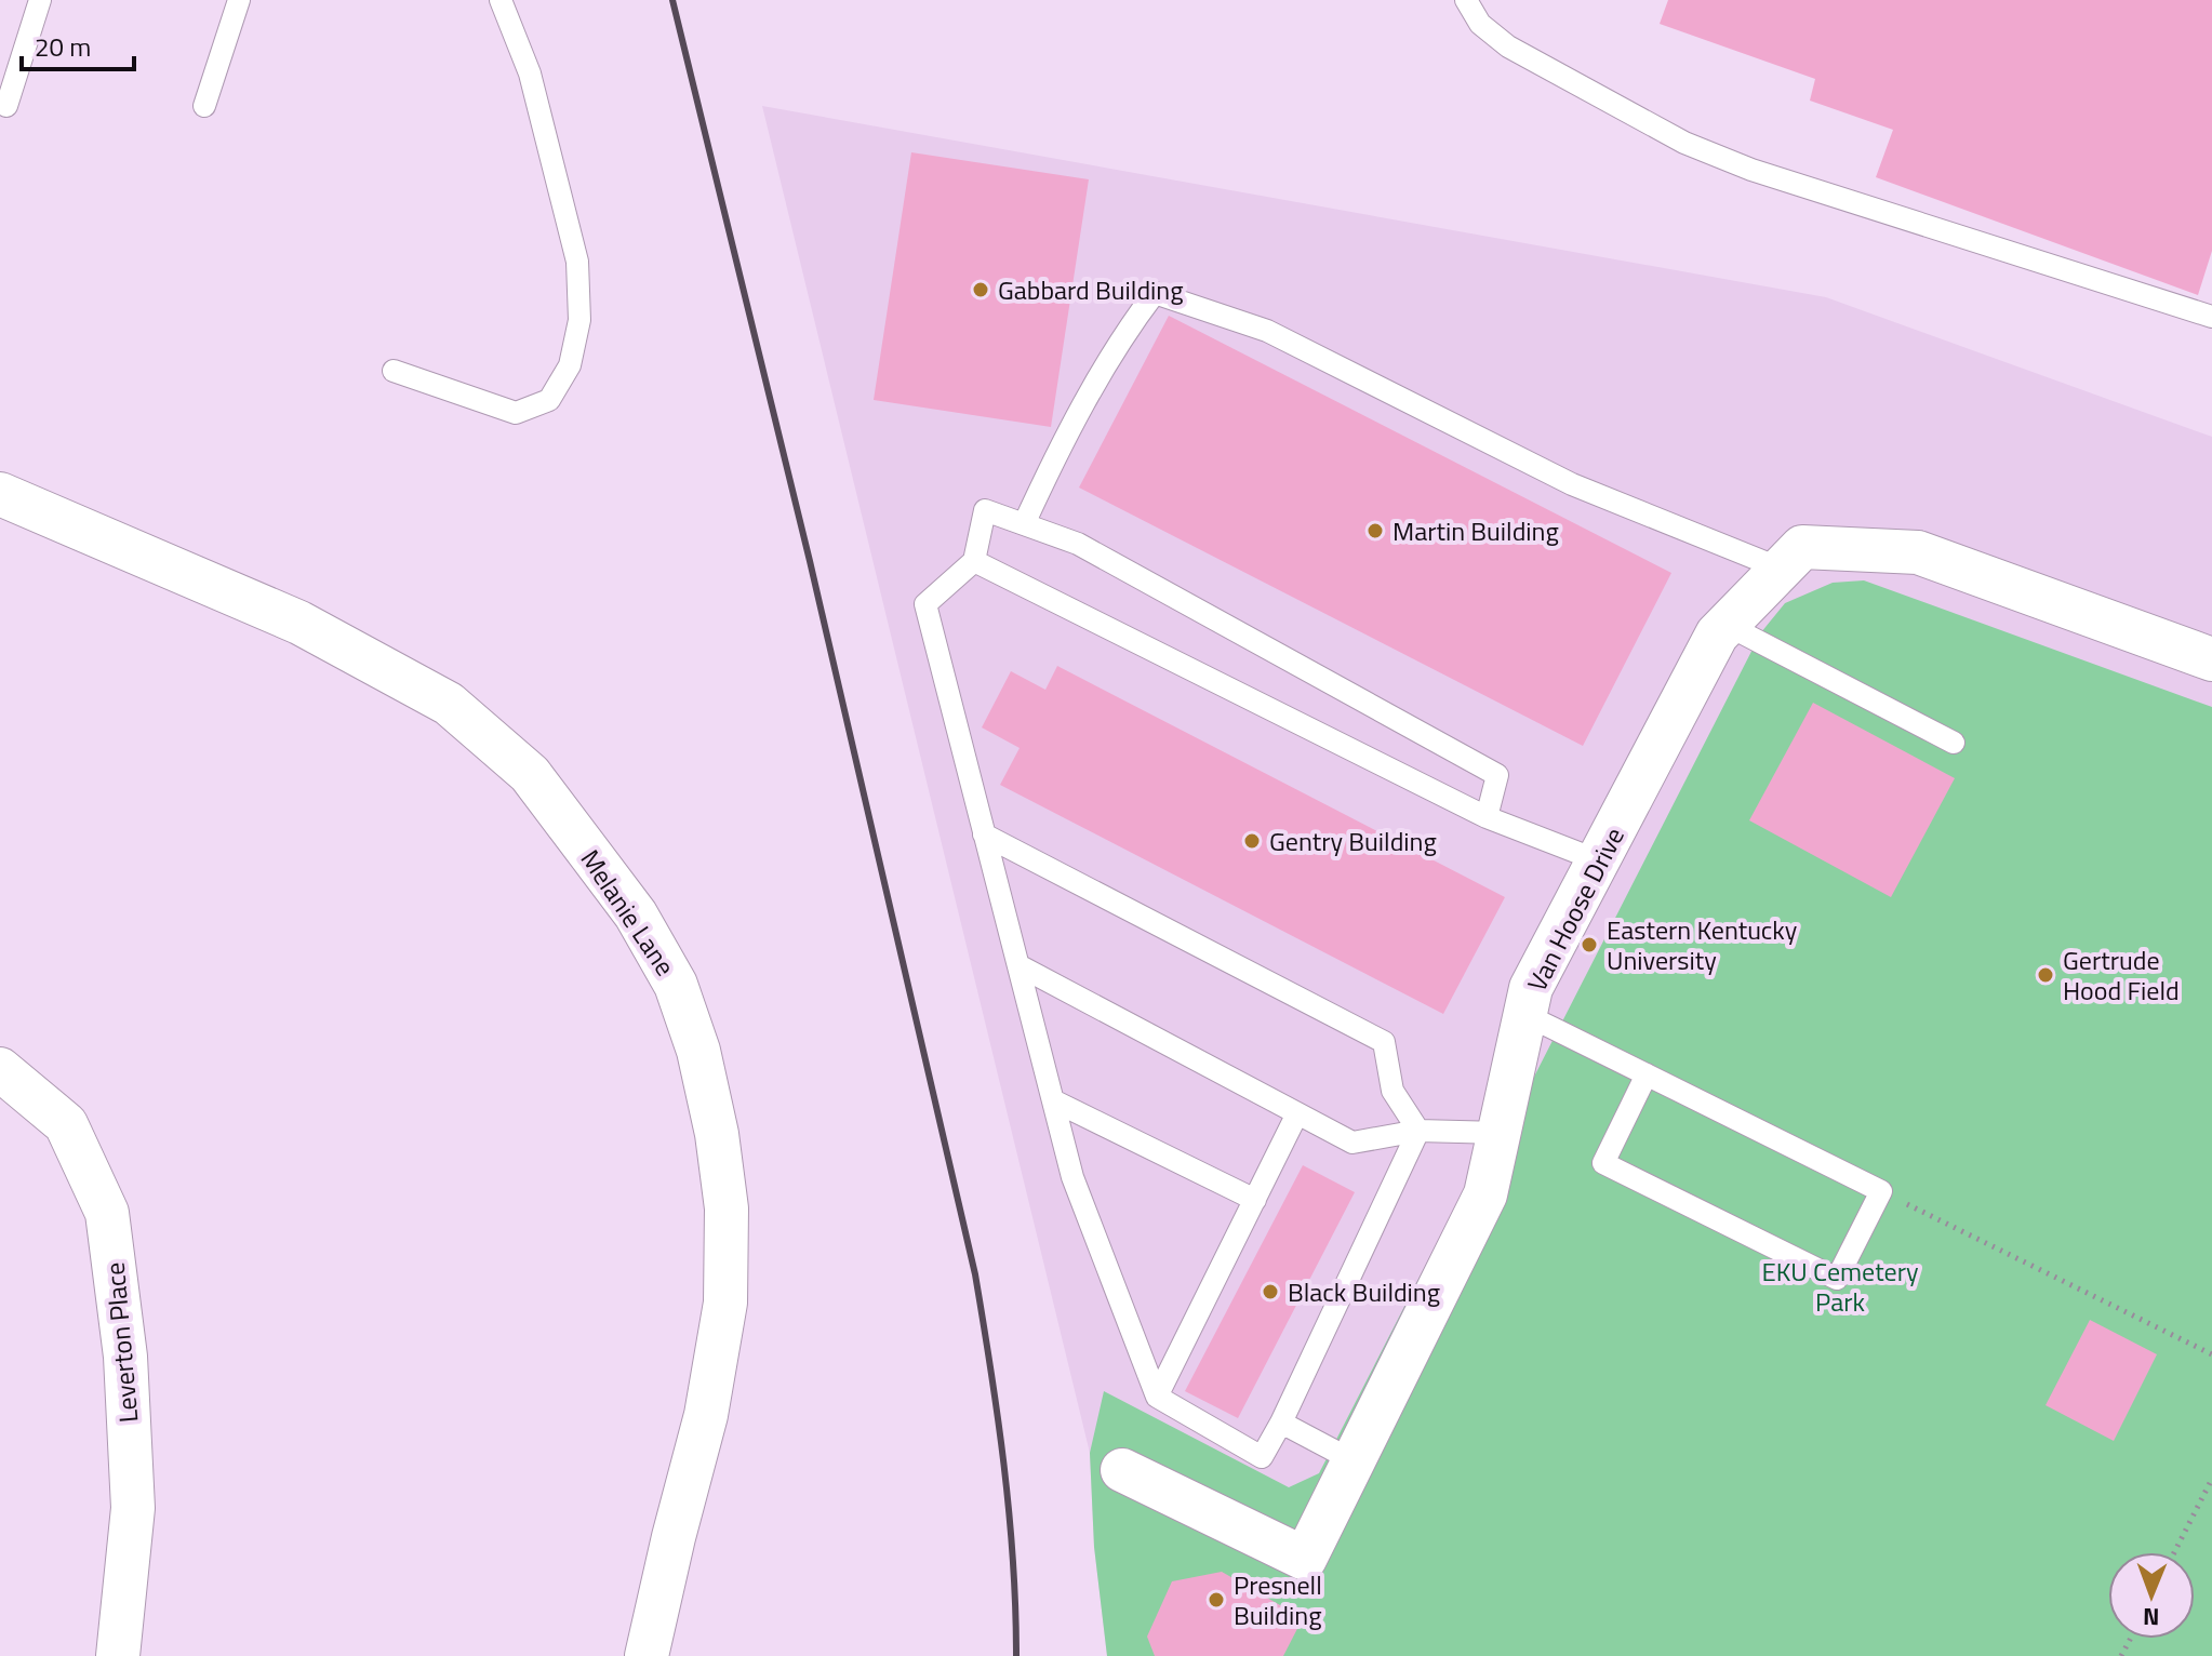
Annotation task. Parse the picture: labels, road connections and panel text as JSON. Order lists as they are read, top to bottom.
{
  "streets": {
    "street": ["Van Hoose Drive", "Melanie Lane", "Leverton Place"]
  },
  "parks": ["EKU Cemetery Park"],
  "places": [
    "Gabbard Building",
    "Martin Building",
    "Gentry Building",
    "Eastern Kentucky University",
    "Gertrude Hood Field",
    "Black Building",
    "Presnell Building"
  ],
  "scale_bar": "20 m",
  "north": "bottom"
}
